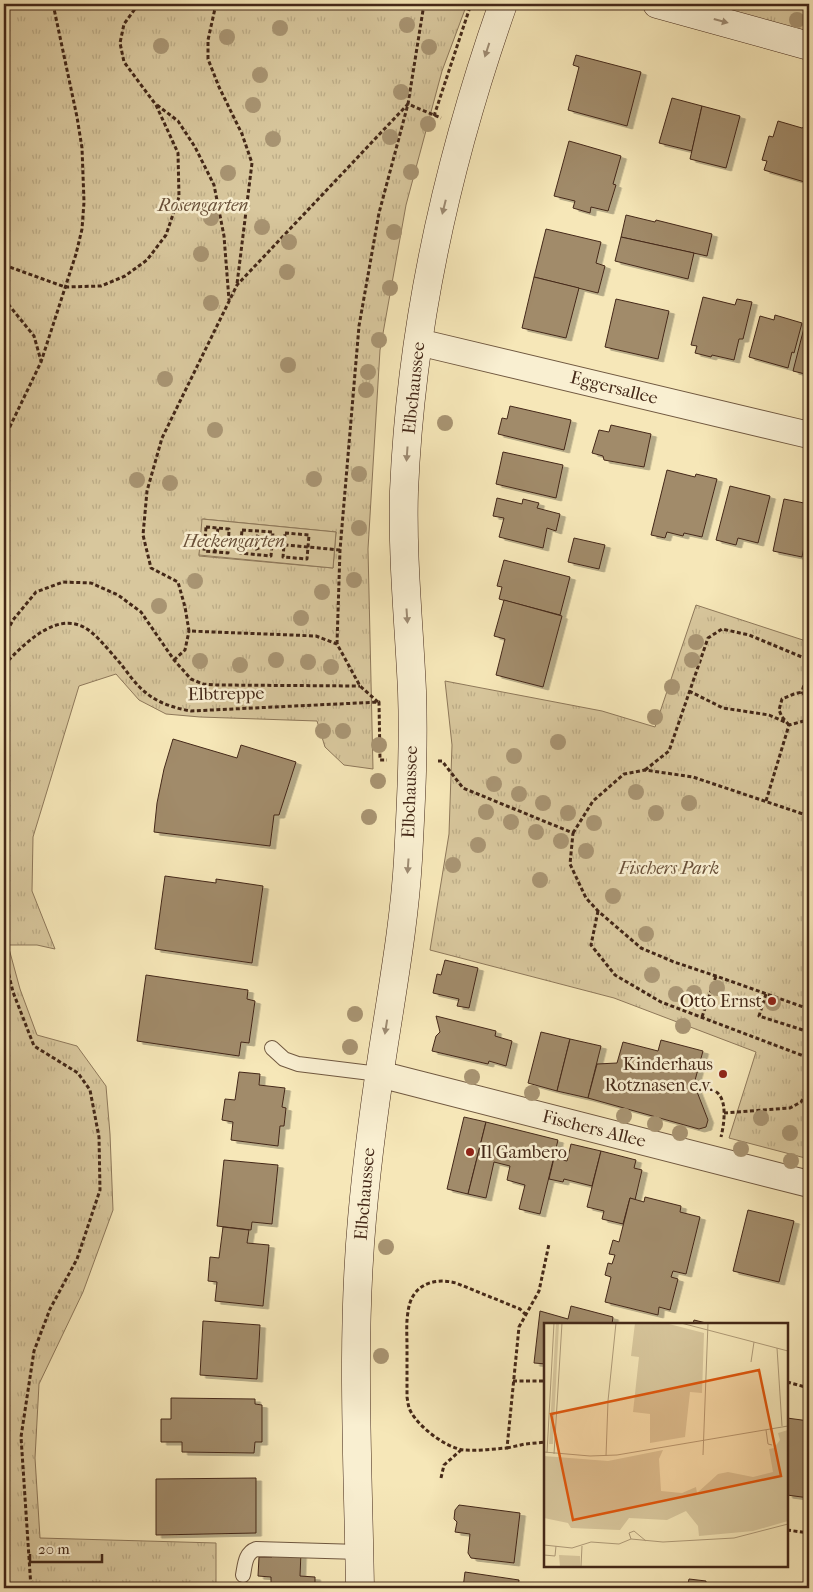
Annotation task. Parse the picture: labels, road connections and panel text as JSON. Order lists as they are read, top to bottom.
{
  "streets": {
    "main road": ["Elbchaussee"],
    "street": ["Eggersallee", "Fischers Allee"],
    "path": ["Elbtreppe"]
  },
  "crossings": [
    ["Elbchaussee", "Eggersallee"],
    ["Elbchaussee", "Fischers Allee"]
  ],
  "one_way": ["Elbchaussee"],
  "parks": ["Rosengarten", "Heckengarten", "Fischers Park"],
  "places": ["Otto Ernst", "Kinderhaus Rotznasen e.v.", "Il Gambero"],
  "scale_bar": "20 m"
}
